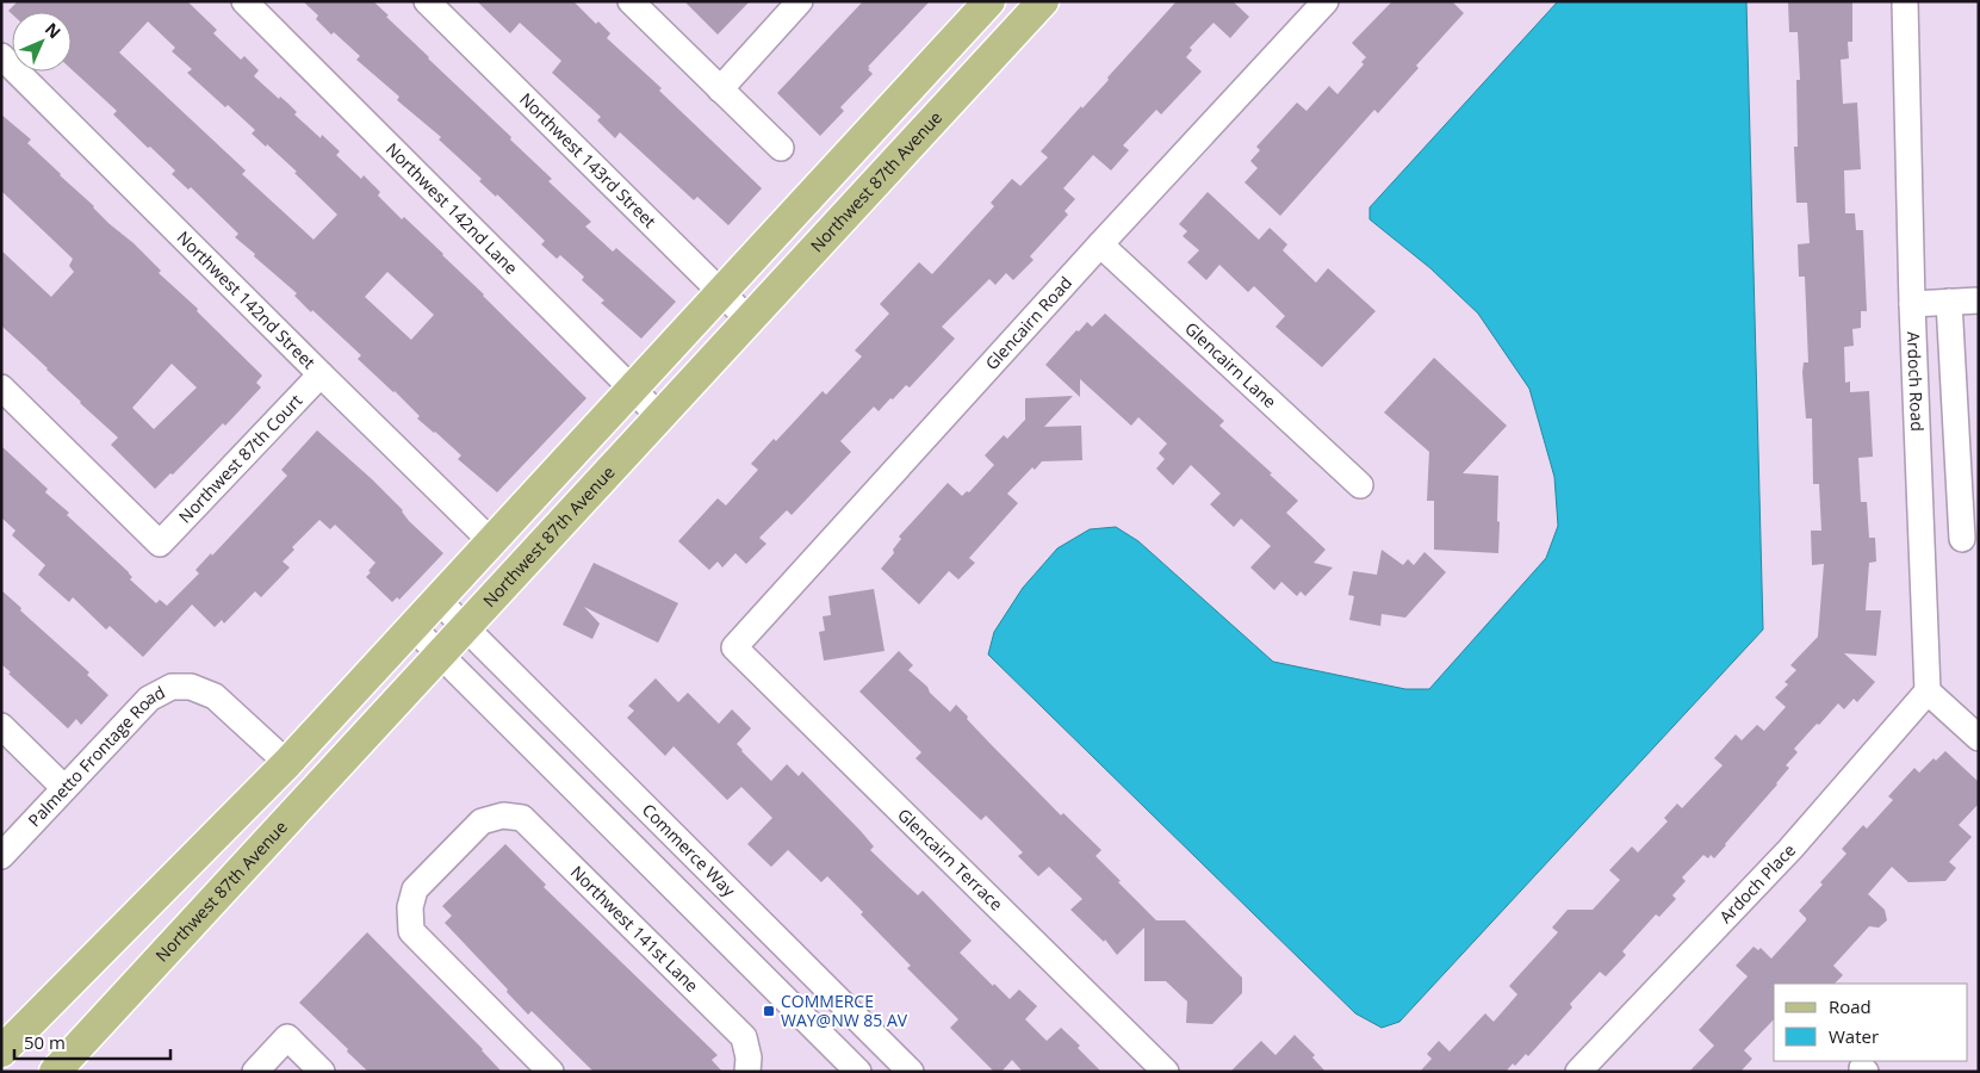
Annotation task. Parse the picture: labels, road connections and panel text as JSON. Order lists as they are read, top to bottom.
{
  "streets": {
    "main road": ["Northwest 87th Avenue"],
    "street": [
      "Northwest 143rd Street",
      "Northwest 142nd Lane",
      "Northwest 142nd Street",
      "Glencairn Road",
      "Glencairn Lane",
      "Ardoch Road",
      "Northwest 87th Court",
      "Palmetto Frontage Road",
      "Commerce Way",
      "Glencairn Terrace",
      "Ardoch Place",
      "Northwest 141st Lane"
    ]
  },
  "crossings": [
    ["Northwest 143rd Street", "Northwest 87th Avenue"],
    ["Northwest 87th Avenue", "Northwest 142nd Lane"],
    ["Northwest 87th Avenue", "Commerce Way"],
    ["Northwest 142nd Street", "Northwest 87th Court"],
    ["Glencairn Road", "Glencairn Lane"],
    ["Glencairn Road", "Glencairn Terrace"],
    ["Ardoch Road", "Ardoch Place"]
  ],
  "places": {
    "transit": ["COMMERCE WAY@NW 85 AV"]
  },
  "legend": ["Road", "Water"],
  "scale_bar": "50 m",
  "north": "top right"
}
